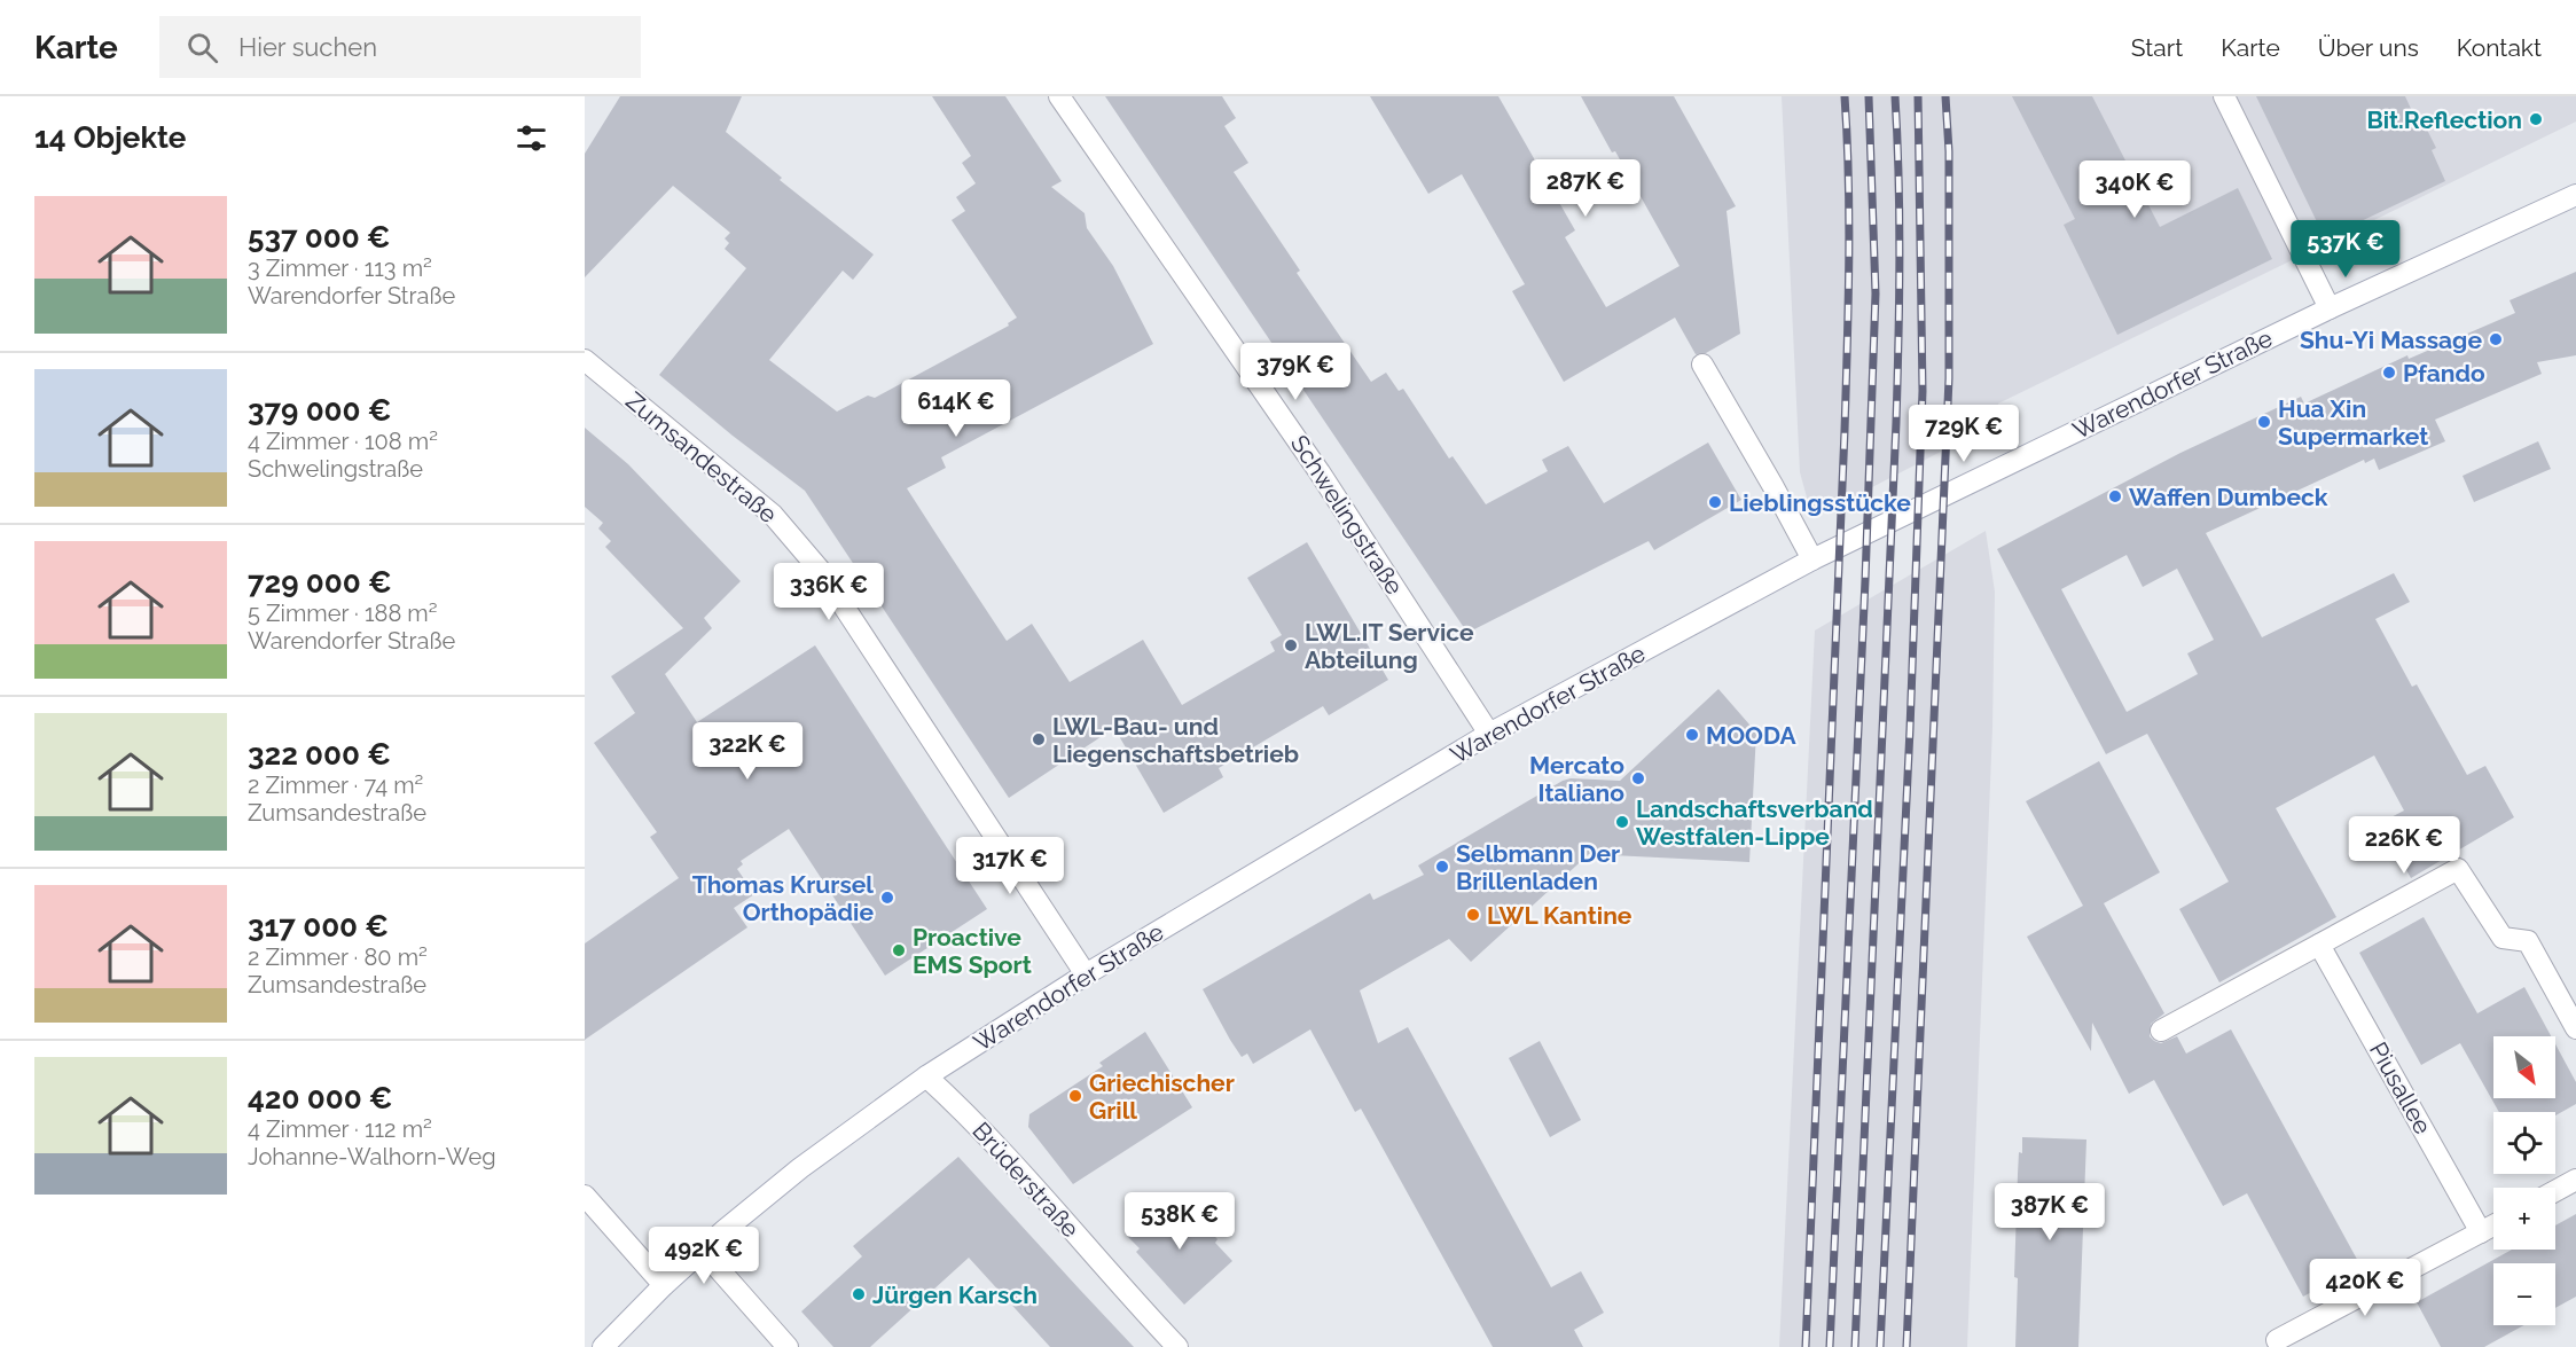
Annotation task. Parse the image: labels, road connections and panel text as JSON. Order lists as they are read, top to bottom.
{
  "streets": {
    "street": [
      "Warendorfer Straße",
      "Zumsandestraße",
      "Schwelingstraße",
      "Piusallee",
      "Brüderstraße"
    ]
  },
  "crossings": [
    ["Warendorfer Straße", "Zumsandestraße"],
    ["Warendorfer Straße", "Schwelingstraße"],
    ["Warendorfer Straße", "Brüderstraße"]
  ],
  "places": [
    "Bit.Reflection",
    "Shu-Yi Massage",
    "Pfando",
    "Hua Xin Supermarket",
    "Waffen Dumbeck",
    "Lieblingsstücke",
    "LWL.IT Service Abteilung",
    "MOODA",
    "LWL-Bau- und Liegenschaftsbetrieb",
    "Mercato Italiano",
    "Landschaftsverband Westfalen-Lippe",
    "Selbmann Der Brillenladen",
    "Thomas Krursel Orthopädie",
    "LWL Kantine",
    "Proactive EMS Sport",
    "Griechischer Grill",
    "Jürgen Karsch"
  ],
  "north": "bottom right",
  "page": {
    "header": "Karte",
    "search": "Hier suchen",
    "nav": [
      "Start",
      "Karte",
      "Über uns",
      "Kontakt"
    ],
    "heading": "14 Objekte",
    "price": [
      "287K €",
      "340K €",
      "537K €",
      "379K €",
      "614K €",
      "729K €",
      "336K €",
      "322K €",
      "226K €",
      "317K €",
      "387K €",
      "538K €",
      "492K €",
      "420K €"
    ],
    "list": [
      {
        "name": "537 000 €",
        "note": "3 Zimmer · 113 m² · Warendorfer Straße"
      },
      {
        "name": "379 000 €",
        "note": "4 Zimmer · 108 m² · Schwelingstraße"
      },
      {
        "name": "729 000 €",
        "note": "5 Zimmer · 188 m² · Warendorfer Straße"
      },
      {
        "name": "322 000 €",
        "note": "2 Zimmer · 74 m² · Zumsandestraße"
      },
      {
        "name": "317 000 €",
        "note": "2 Zimmer · 80 m² · Zumsandestraße"
      },
      {
        "name": "420 000 €",
        "note": "4 Zimmer · 112 m² · Johanne-Walhorn-Weg"
      }
    ],
    "map_buttons": ["+", "−"]
  }
}
